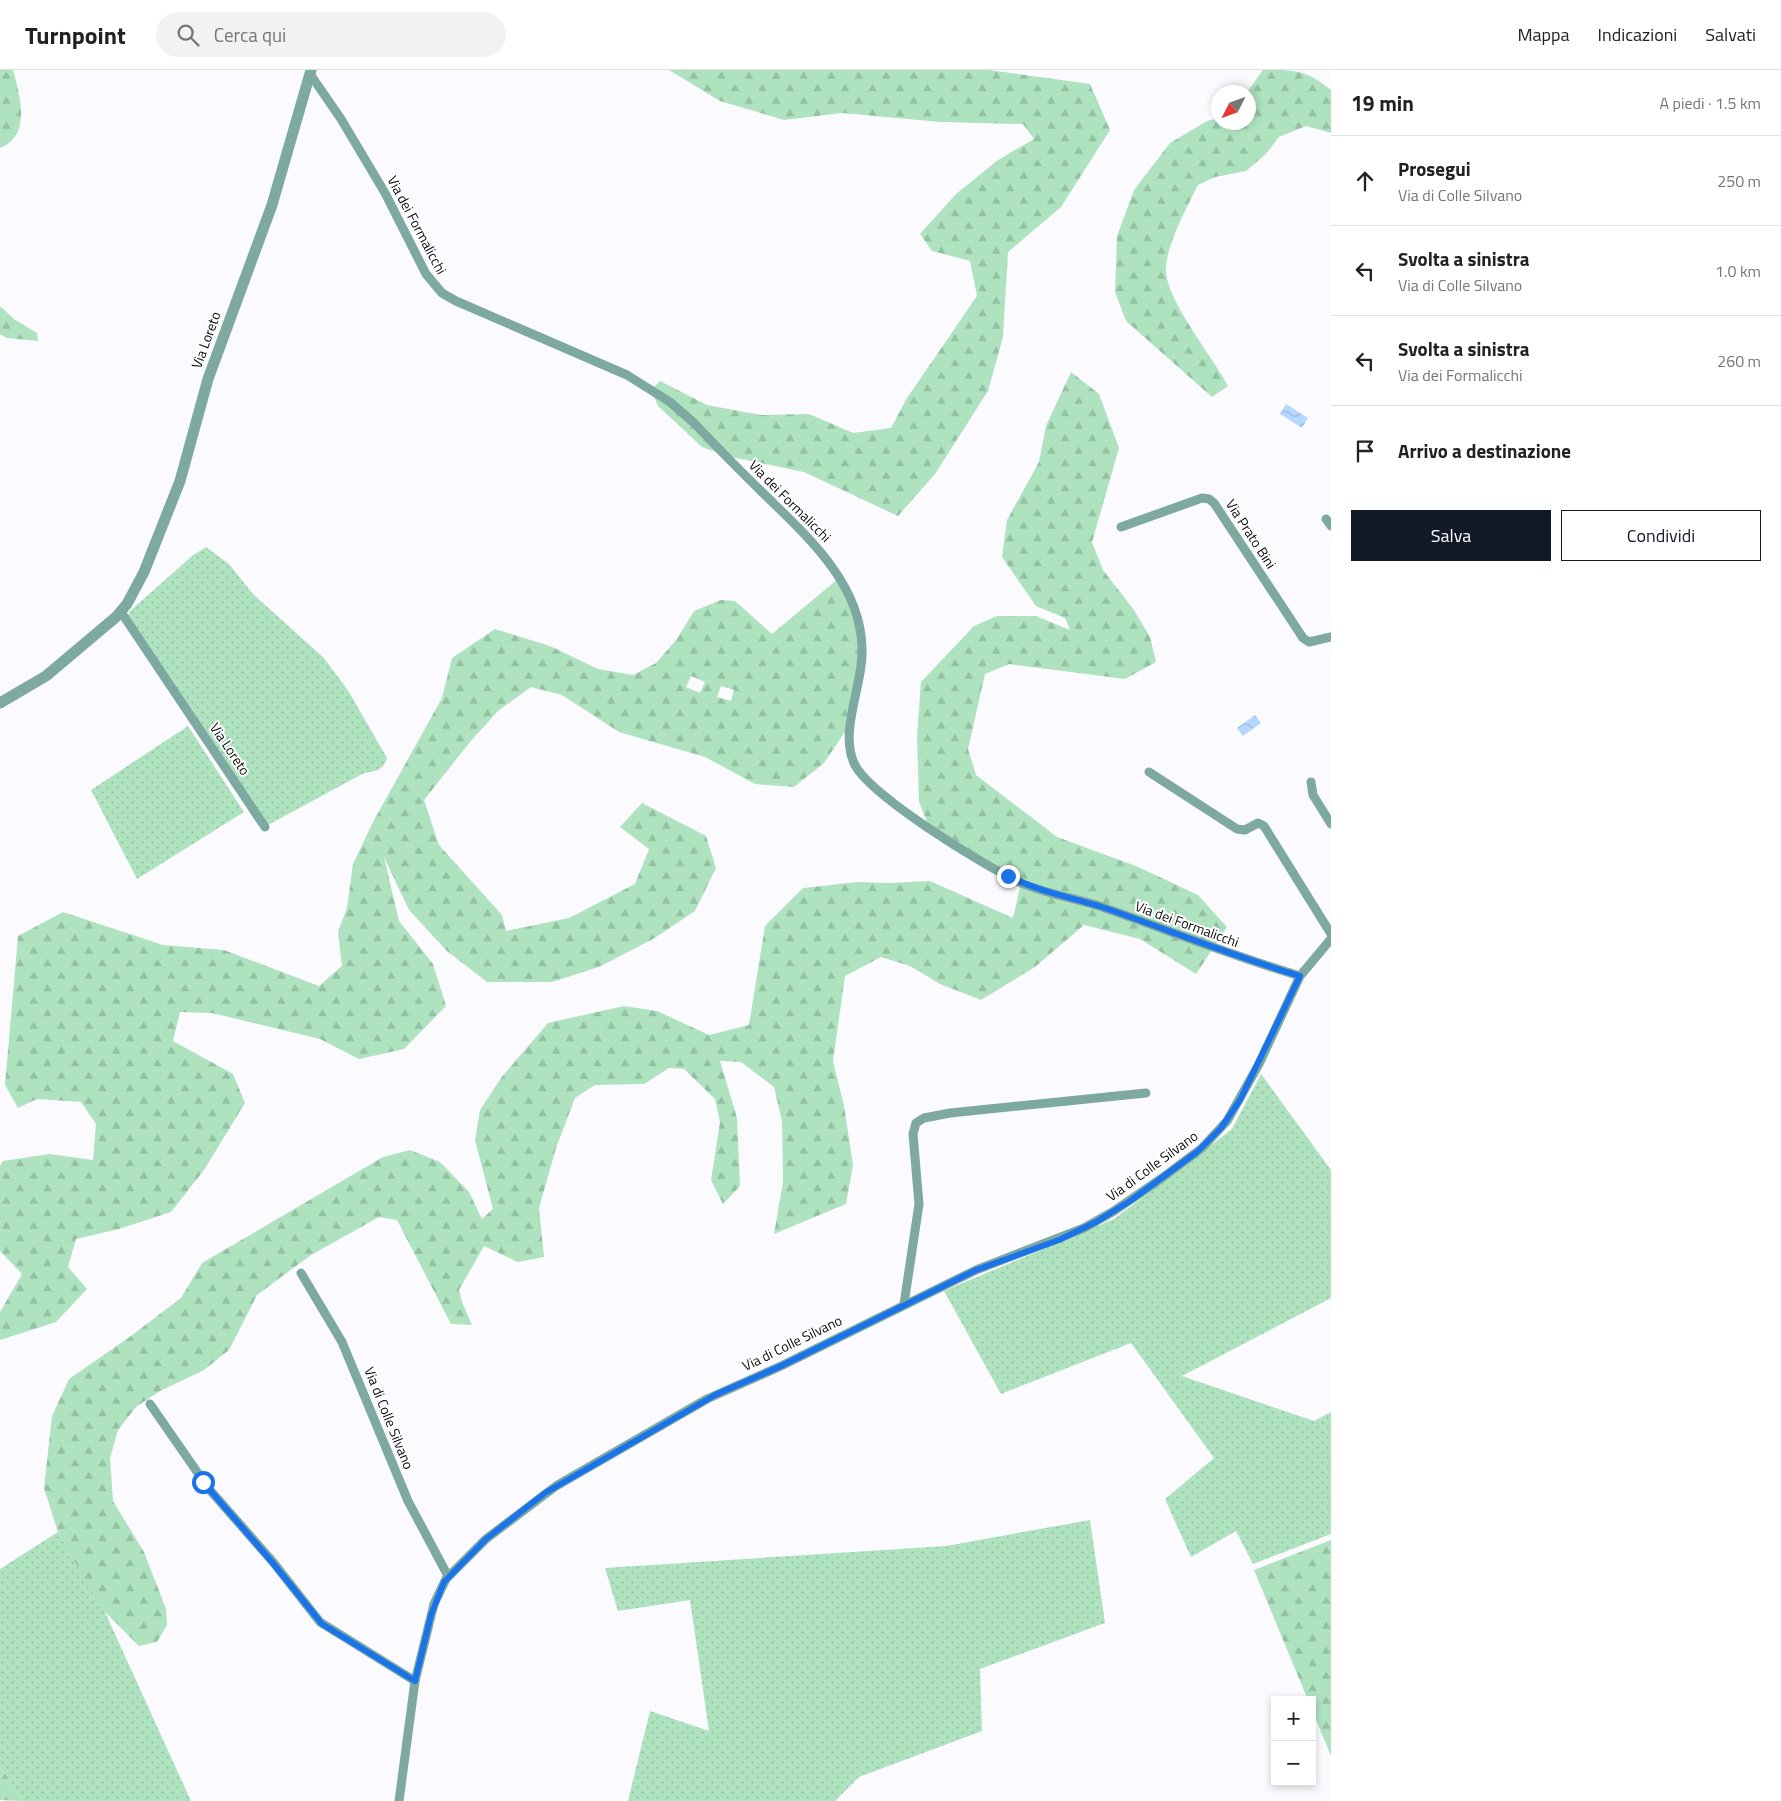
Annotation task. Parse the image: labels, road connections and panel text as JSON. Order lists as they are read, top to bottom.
{
  "streets": {
    "street": [
      "Via dei Formalicchi",
      "Via Loreto",
      "Via Prato Bini",
      "Via di Colle Silvano"
    ]
  },
  "crossings": [
    ["Via dei Formalicchi", "Via Loreto"],
    ["Via dei Formalicchi", "Via di Colle Silvano"]
  ],
  "north": "bottom left",
  "page": {
    "header": "Turnpoint",
    "search": "Cerca qui",
    "nav": ["Mappa", "Indicazioni", "Salvati"],
    "heading": ["19 min", "A piedi · 1.5 km"],
    "list": [
      ["Prosegui", "Via di Colle Silvano", "250 m"],
      ["Svolta a sinistra", "Via di Colle Silvano", "1.0 km"],
      ["Svolta a sinistra", "Via dei Formalicchi", "260 m"],
      "Arrivo a destinazione"
    ],
    "buttons": ["Salva", "Condividi"],
    "map_buttons": ["+", "−"]
  }
}
